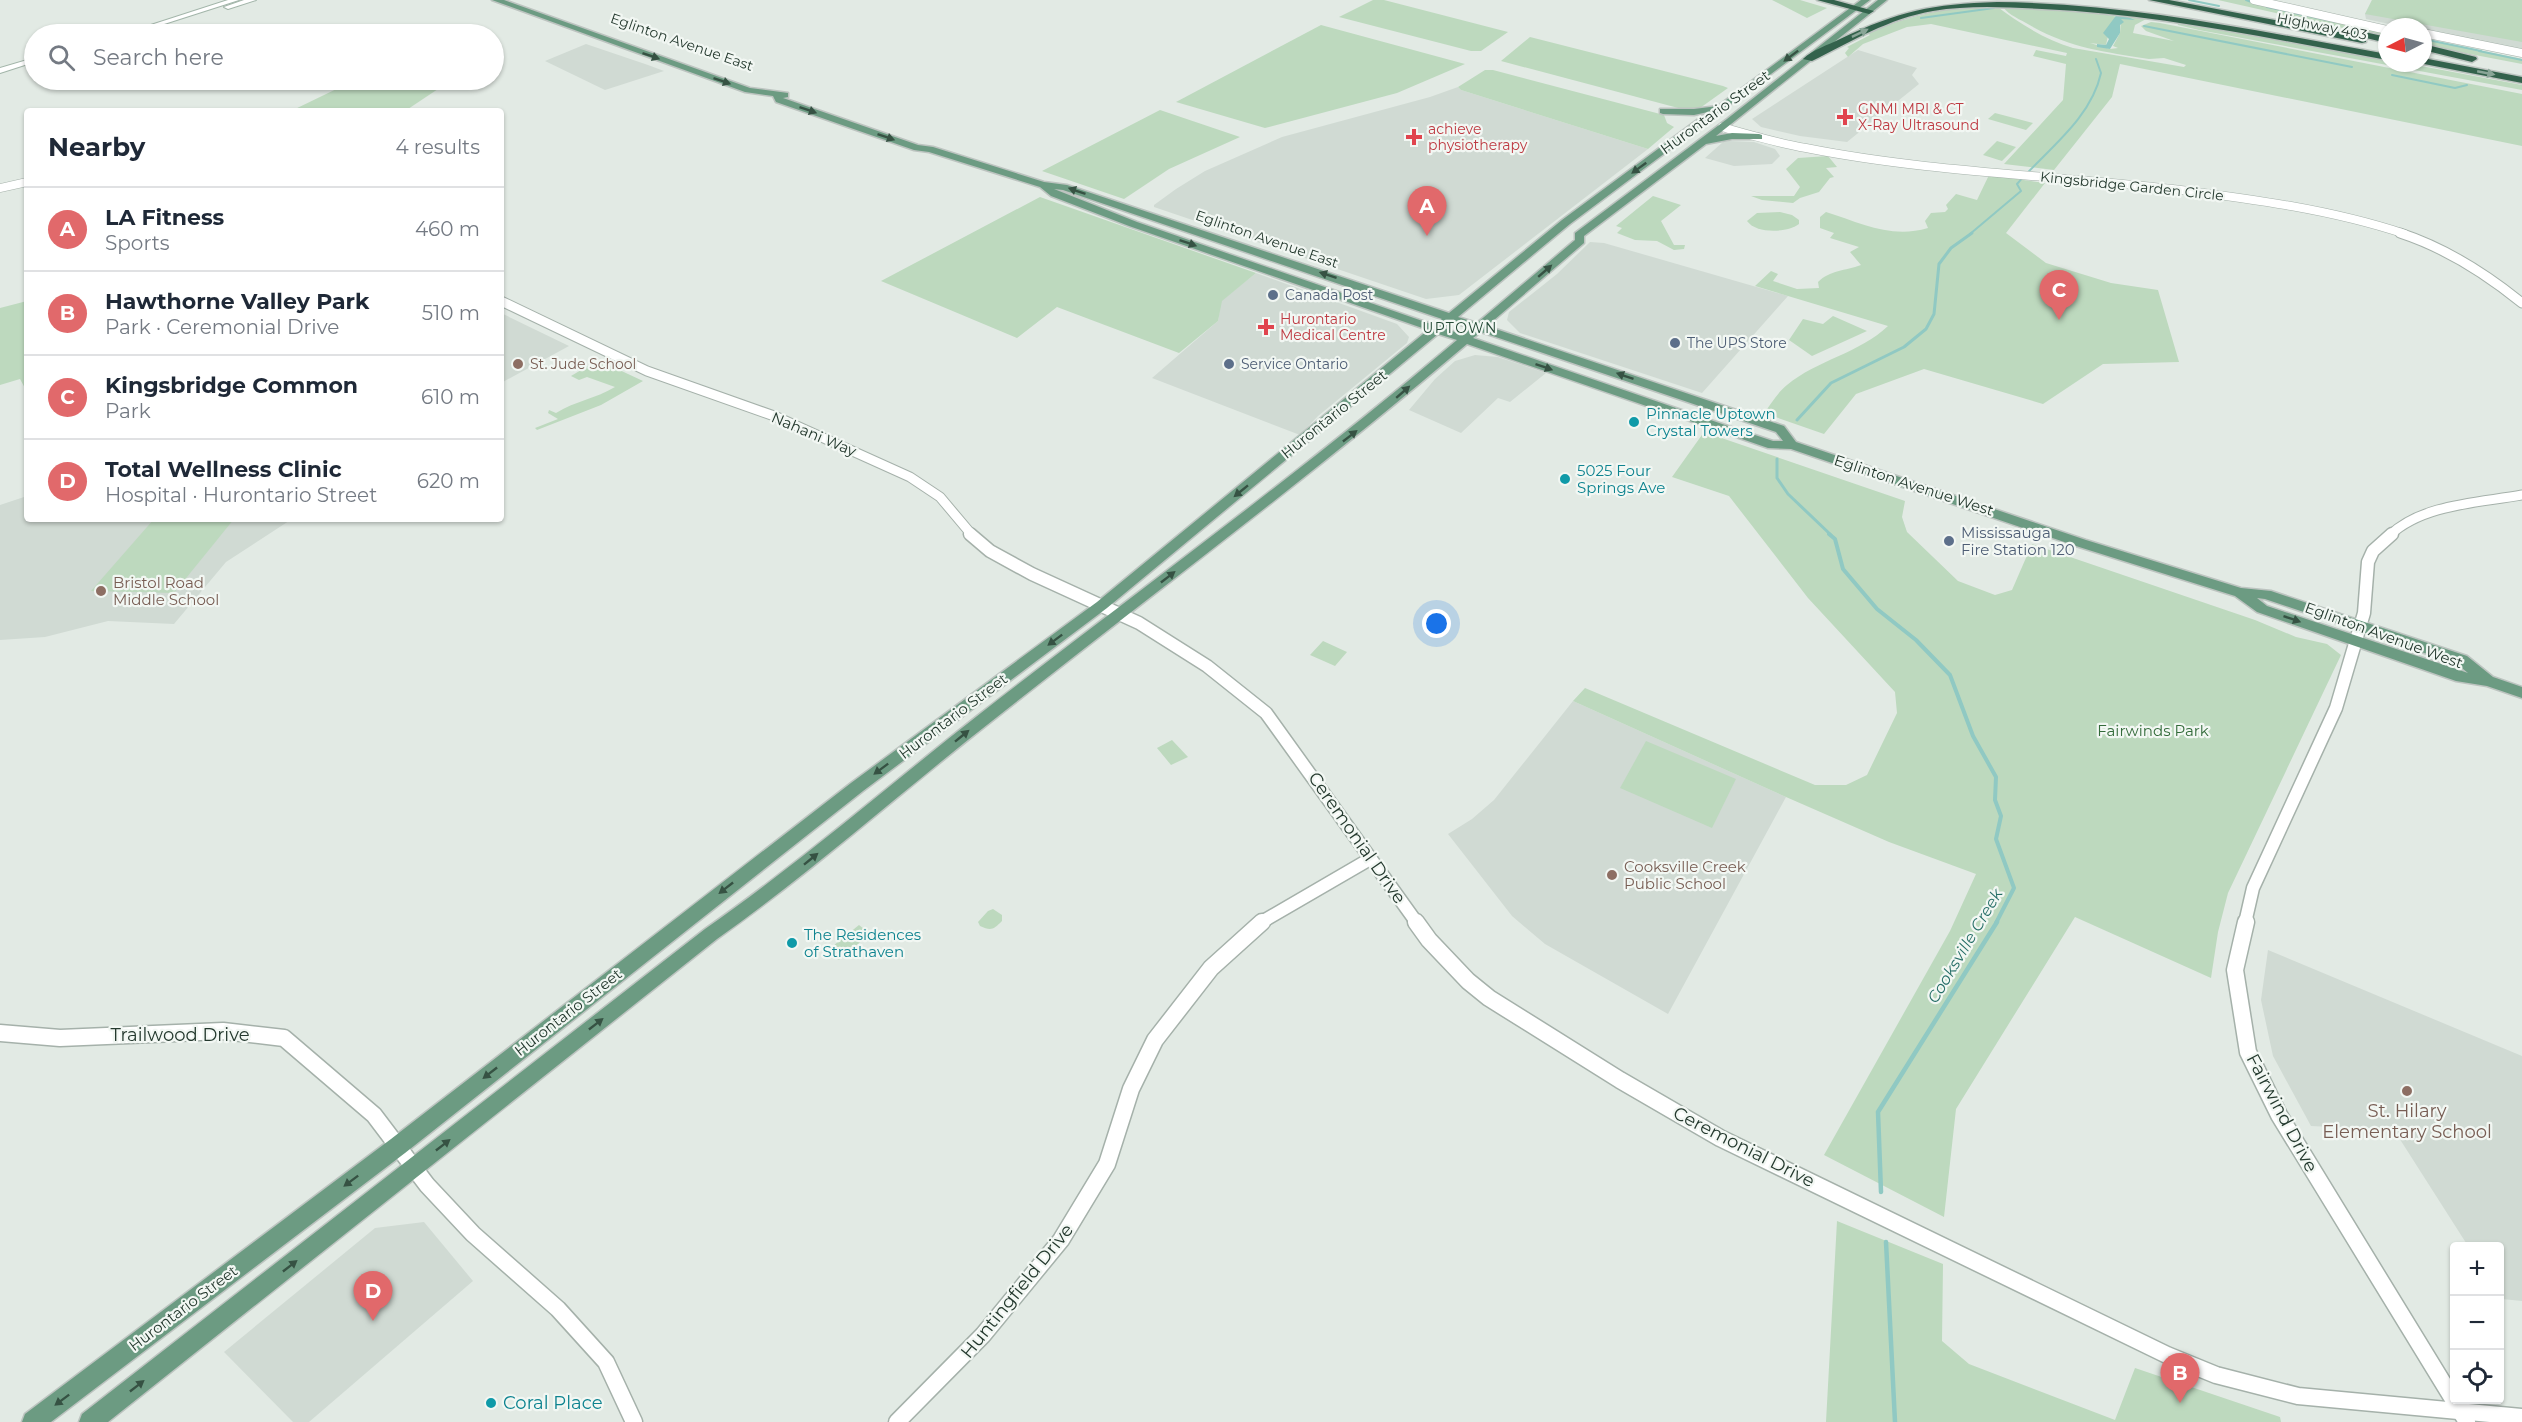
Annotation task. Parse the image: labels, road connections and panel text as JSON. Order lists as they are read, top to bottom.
{
  "streets": {
    "highway": ["Highway 403"],
    "main road": ["Eglinton Avenue East", "Hurontario Street", "Eglinton Avenue West"],
    "street": [
      "Kingsbridge Garden Circle",
      "Nahani Way",
      "Ceremonial Drive",
      "Trailwood Drive",
      "Fairwind Drive",
      "Huntingfield Drive"
    ]
  },
  "crossings": [
    ["Eglinton Avenue East", "Hurontario Street"],
    ["Eglinton Avenue East", "Eglinton Avenue West"],
    ["Hurontario Street", "Kingsbridge Garden Circle"],
    ["Hurontario Street", "Nahani Way"],
    ["Hurontario Street", "Eglinton Avenue West"],
    ["Hurontario Street", "Ceremonial Drive"],
    ["Hurontario Street", "Trailwood Drive"],
    ["Nahani Way", "Ceremonial Drive"],
    ["Eglinton Avenue West", "Fairwind Drive"],
    ["Ceremonial Drive", "Fairwind Drive"],
    ["Ceremonial Drive", "Huntingfield Drive"]
  ],
  "districts": ["UPTOWN"],
  "water": ["Cooksville Creek"],
  "parks": ["Fairwinds Park"],
  "places": {
    "health": ["GNMI MRI & CT X-Ray Ultrasound", "achieve physiotherapy", "Hurontario Medical Centre"],
    "other": [
      "Canada Post",
      "The UPS Store",
      "St. Jude School",
      "Service Ontario",
      "Pinnacle Uptown Crystal Towers",
      "5025 Four Springs Ave",
      "Mississauga Fire Station 120",
      "Bristol Road Middle School",
      "Cooksville Creek Public School",
      "The Residences of Strathaven",
      "St. Hilary Elementary School",
      "Coral Place"
    ]
  },
  "north": "left",
  "page": {
    "search": "Search here",
    "heading": ["Nearby", "4 results"],
    "pins": [
      "A",
      "C",
      "D",
      "B"
    ],
    "list": [
      {
        "mark": "A",
        "name": "LA Fitness",
        "note": "Sports",
        "value": "460 m"
      },
      {
        "mark": "B",
        "name": "Hawthorne Valley Park",
        "note": "Park · Ceremonial Drive",
        "value": "510 m"
      },
      {
        "mark": "C",
        "name": "Kingsbridge Common",
        "note": "Park",
        "value": "610 m"
      },
      {
        "mark": "D",
        "name": "Total Wellness Clinic",
        "note": "Hospital · Hurontario Street",
        "value": "620 m"
      }
    ],
    "map_buttons": ["+", "−"]
  }
}
